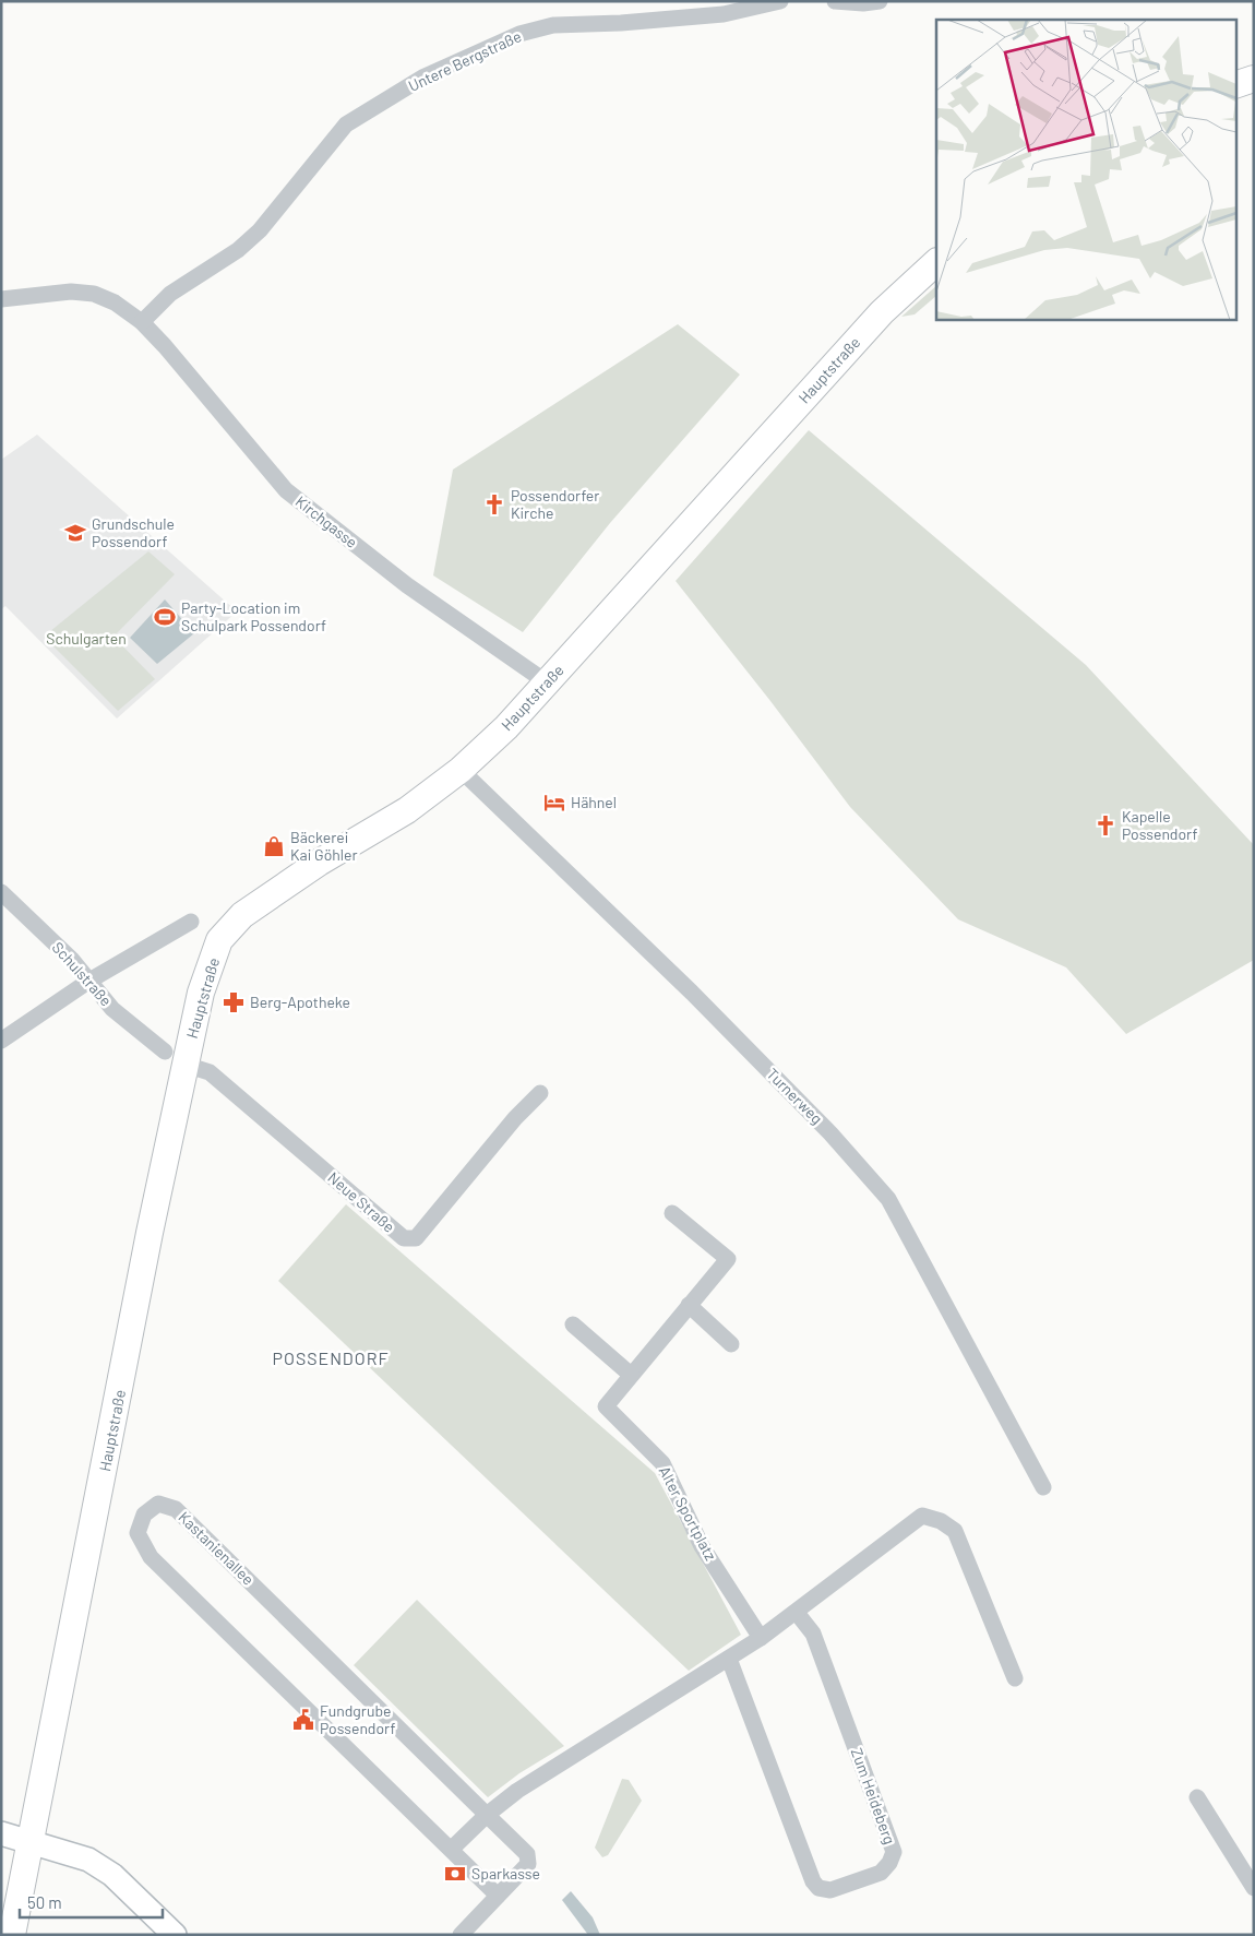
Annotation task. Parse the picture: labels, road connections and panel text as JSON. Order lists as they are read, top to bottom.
{
  "streets": {
    "main road": ["Hauptstraße"],
    "street": [
      "Untere Bergstraße",
      "Kirchgasse",
      "Schulstraße",
      "Turnerweg",
      "Neue Straße",
      "Alter Sportplatz",
      "Kastanienallee",
      "Zum Heideberg"
    ]
  },
  "crossings": [
    ["Untere Bergstraße", "Kirchgasse"],
    ["Hauptstraße", "Kirchgasse"],
    ["Hauptstraße", "Schulstraße"],
    ["Hauptstraße", "Turnerweg"],
    ["Hauptstraße", "Neue Straße"],
    ["Schulstraße", "Neue Straße"]
  ],
  "districts": ["POSSENDORF"],
  "parks": ["Schulgarten"],
  "places": {
    "church": ["Possendorfer Kirche", "Kapelle Possendorf"],
    "school or university": ["Grundschule Possendorf"],
    "sports": ["Party-Location im Schulpark Possendorf"],
    "hotel": ["Hähnel"],
    "shop": ["Bäckerei Kai Göhler"],
    "pharmacy": ["Berg-Apotheke"],
    "public building": ["Fundgrube Possendorf"],
    "bank": ["Sparkasse"]
  },
  "scale_bar": "50 m"
}
